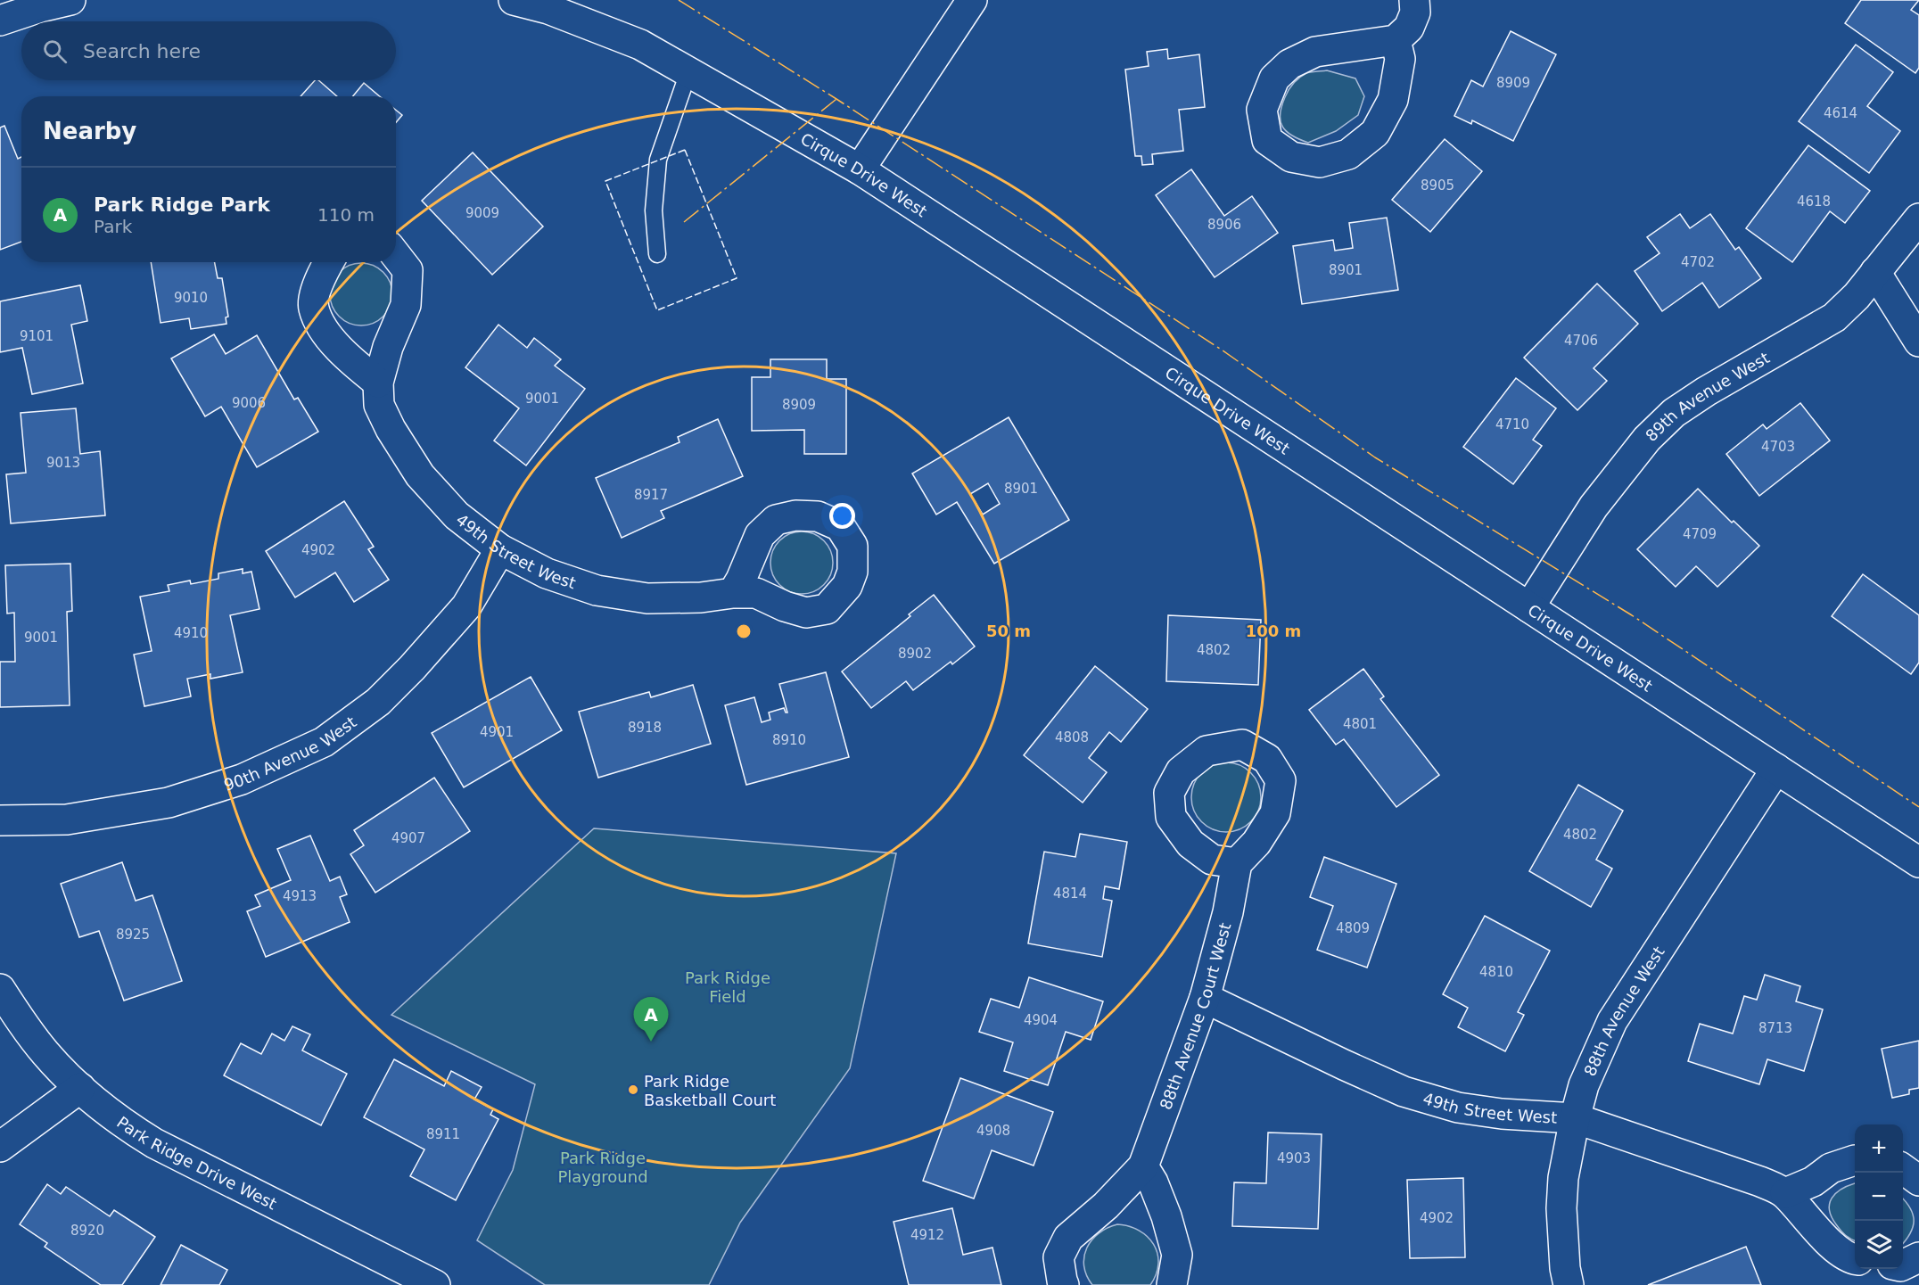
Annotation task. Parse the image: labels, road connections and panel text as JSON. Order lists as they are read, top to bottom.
{
  "streets": {
    "street": [
      "Cirque Drive West",
      "89th Avenue West",
      "49th Street West",
      "90th Avenue West",
      "88th Avenue West",
      "88th Avenue Court West",
      "Park Ridge Drive West"
    ]
  },
  "crossings": [
    ["Cirque Drive West", "89th Avenue West"],
    ["Cirque Drive West", "88th Avenue West"],
    ["49th Street West", "90th Avenue West"],
    ["49th Street West", "88th Avenue West"],
    ["49th Street West", "88th Avenue Court West"]
  ],
  "parks": ["Park Ridge Field", "Park Ridge Playground"],
  "places": ["Park Ridge Basketball Court"],
  "house_numbers": [
    "8909",
    "4614",
    "8905",
    "4618",
    "9009",
    "8906",
    "4702",
    "8901",
    "9010",
    "9101",
    "4706",
    "9001",
    "9006",
    "8909",
    "4710",
    "4703",
    "9013",
    "8901",
    "8917",
    "4709",
    "4902",
    "4910",
    "9001",
    "4802",
    "8902",
    "4801",
    "8918",
    "4901",
    "4808",
    "8910",
    "4802",
    "4907",
    "4814",
    "4913",
    "4809",
    "8925",
    "4810",
    "4904",
    "8713",
    "4908",
    "8911",
    "4903",
    "4902",
    "8920",
    "4912"
  ],
  "page": {
    "search": "Search here",
    "heading": "Nearby",
    "list": [
      {
        "mark": "A",
        "name": "Park Ridge Park",
        "note": "Park",
        "value": "110 m"
      }
    ],
    "pins": "A",
    "map_buttons": ["+", "−"]
  },
  "rings": ["50 m", "100 m"]
}
